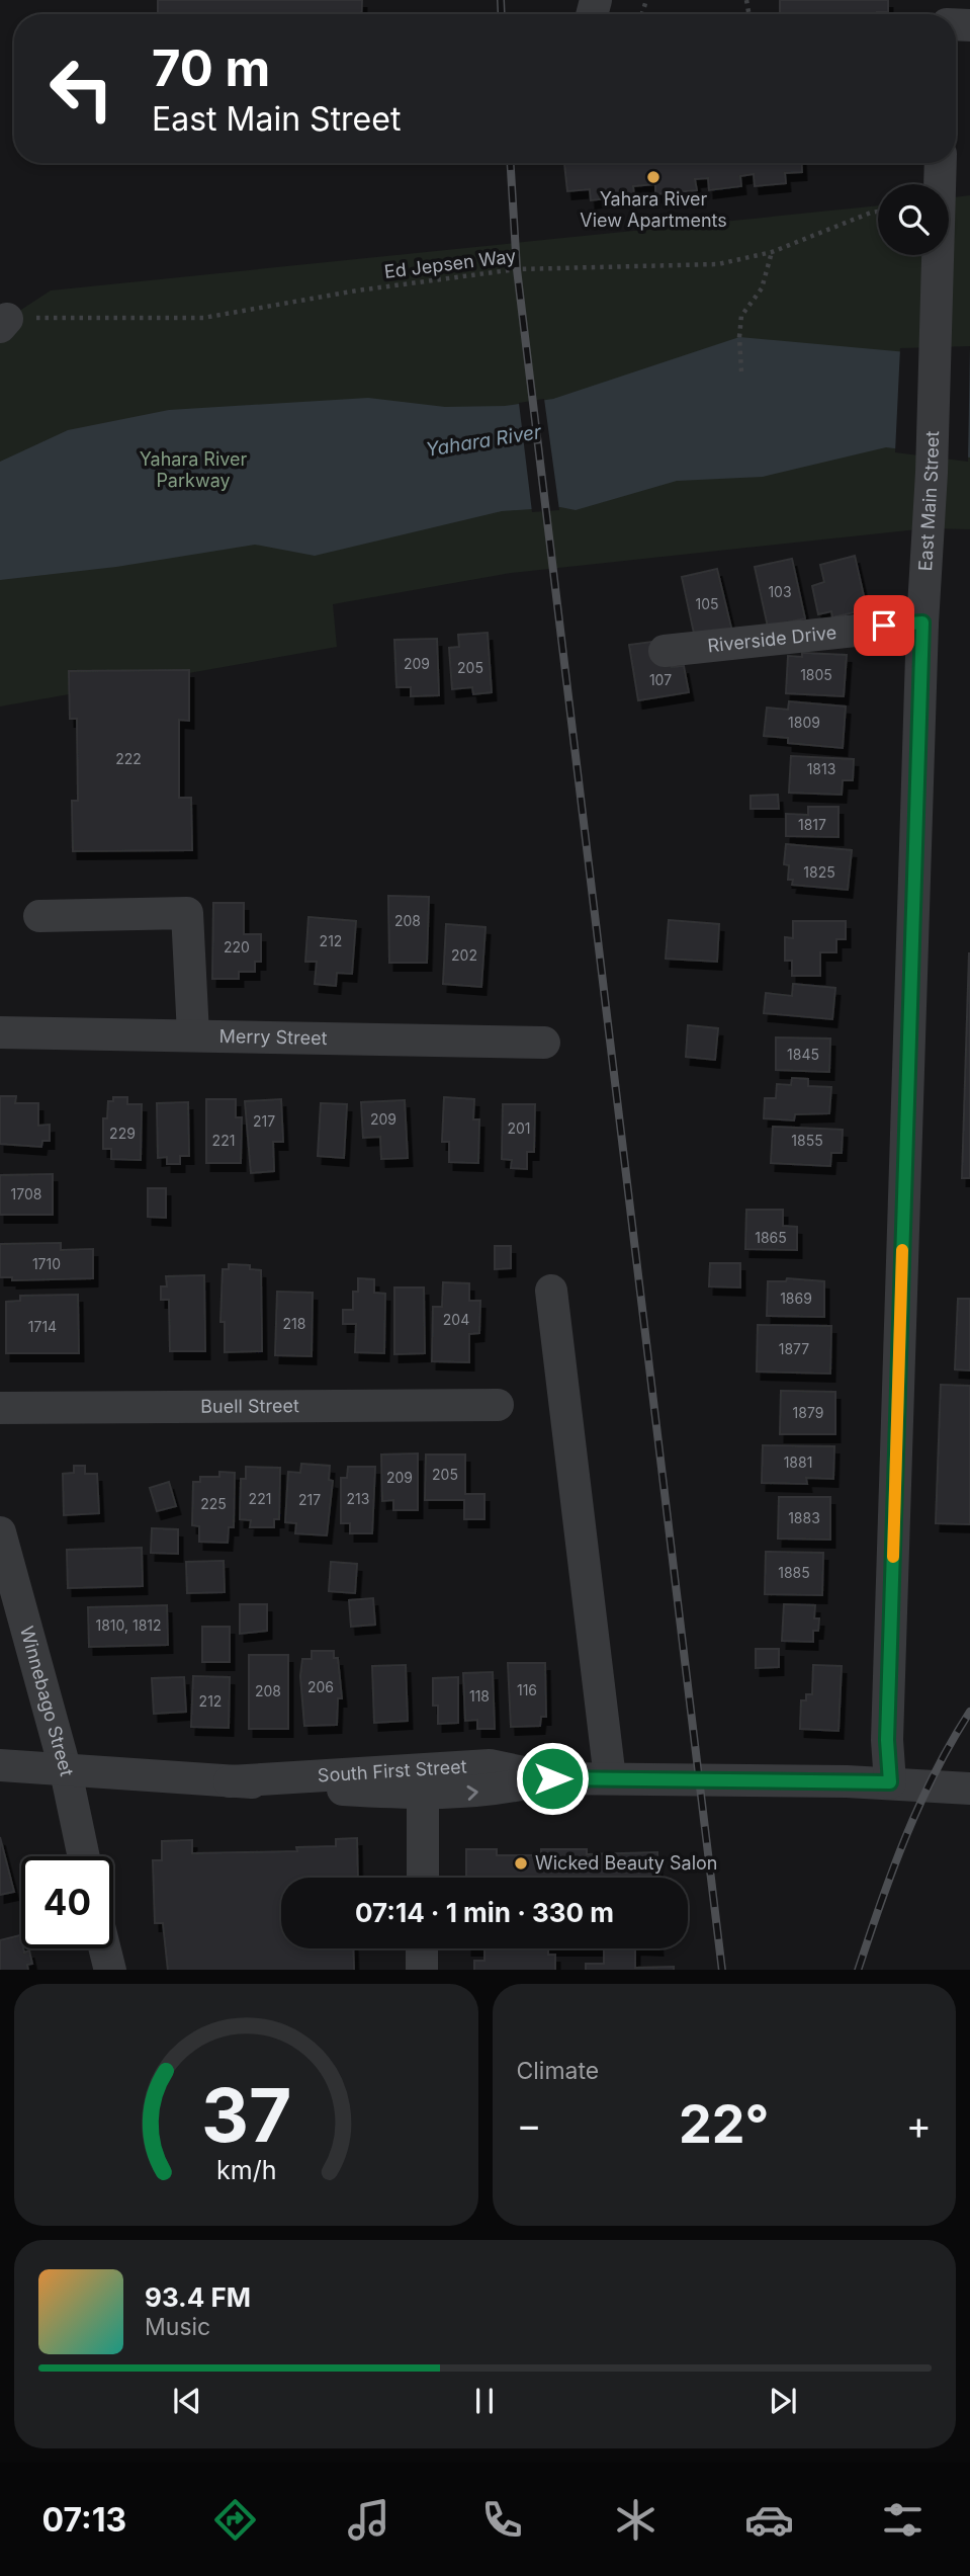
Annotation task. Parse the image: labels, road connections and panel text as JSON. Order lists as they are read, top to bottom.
{
  "streets": {
    "street": [
      "East Main Street",
      "Riverside Drive",
      "Merry Street",
      "Buell Street",
      "Winnebago Street",
      "South First Street"
    ],
    "path": ["Ed Jepsen Way"]
  },
  "crossings": [
    ["East Main Street", "Riverside Drive"],
    ["East Main Street", "South First Street"],
    ["Winnebago Street", "South First Street"]
  ],
  "water": ["Yahara River"],
  "parks": ["Yahara River Parkway"],
  "places": ["Yahara River View Apartments", "Wicked Beauty Salon"],
  "house_numbers": [
    "103",
    "105",
    "209",
    "205",
    "1805",
    "107",
    "1809",
    "222",
    "1813",
    "1817",
    "1825",
    "208",
    "212",
    "220",
    "202",
    "1845",
    "209",
    "217",
    "201",
    "229",
    "221",
    "1855",
    "1708",
    "1865",
    "1710",
    "1869",
    "204",
    "218",
    "1714",
    "1877",
    "1879",
    "1881",
    "205",
    "209",
    "221",
    "213",
    "217",
    "225",
    "1883",
    "1885",
    "1810, 1812",
    "206",
    "116",
    "208",
    "118",
    "212"
  ],
  "page": {
    "turn": ["70 m", "East Main Street"],
    "limit": "40",
    "trip": "07:14 · 1 min · 330 m",
    "tile": "Climate",
    "heat": ["−", "22°", "+"],
    "song": ["93.4 FM", "Music"],
    "tabs": "07:13",
    "gauge": ["37", "km/h"]
  }
}
